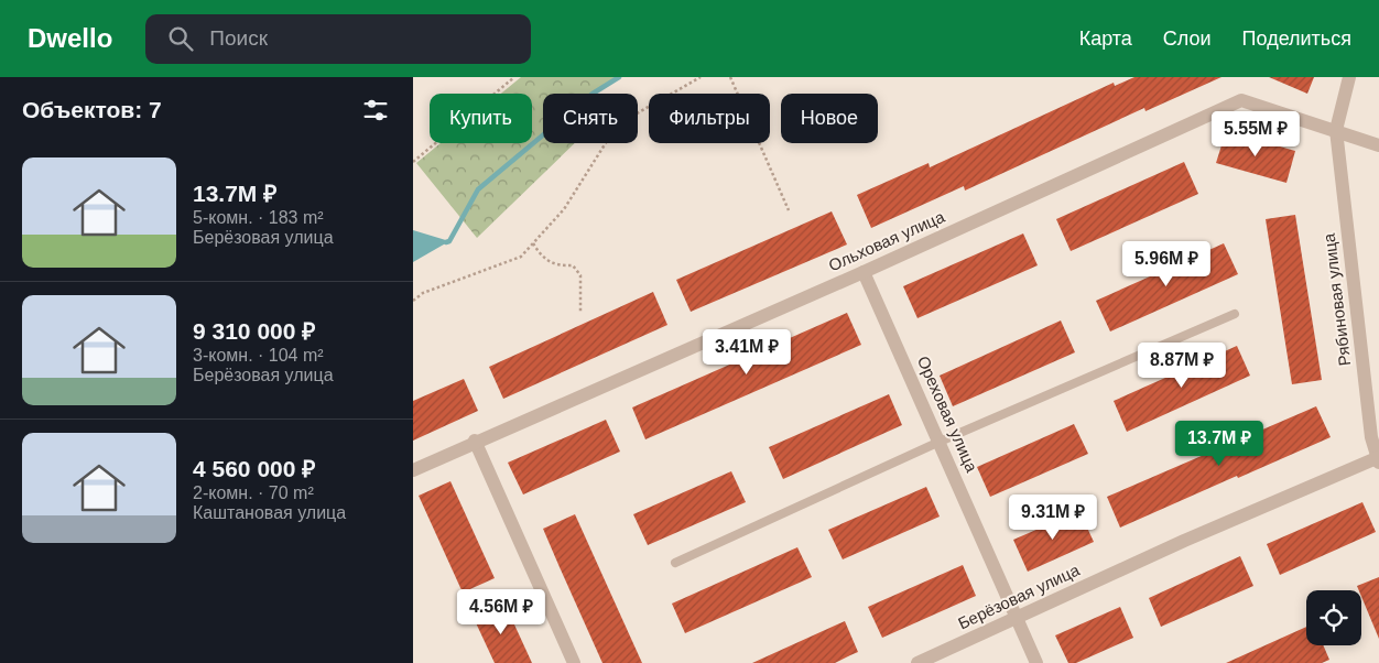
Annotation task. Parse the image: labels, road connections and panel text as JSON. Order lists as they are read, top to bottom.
{
  "streets": {
    "street": [
      "Ольховая улица",
      "Рябиновая улица",
      "Ореховая улица",
      "Берёзовая улица"
    ]
  },
  "crossings": [
    ["Ольховая улица", "Рябиновая улица"],
    ["Ольховая улица", "Ореховая улица"],
    ["Рябиновая улица", "Берёзовая улица"],
    ["Ореховая улица", "Берёзовая улица"]
  ],
  "page": {
    "header": "Dwello",
    "search": "Поиск",
    "nav": ["Карта", "Слои", "Поделиться"],
    "heading": "Объектов: 7",
    "chip": [
      "Купить",
      "Снять",
      "Фильтры",
      "Новое"
    ],
    "price": [
      "5.55M ₽",
      "5.96M ₽",
      "3.41M ₽",
      "8.87M ₽",
      "13.7M ₽",
      "9.31M ₽",
      "4.56M ₽"
    ],
    "list": [
      {
        "name": "13.7M ₽",
        "note": "5-комн. · 183 m² · Берёзовая улица"
      },
      {
        "name": "9 310 000 ₽",
        "note": "3-комн. · 104 m² · Берёзовая улица"
      },
      {
        "name": "4 560 000 ₽",
        "note": "2-комн. · 70 m² · Каштановая улица"
      }
    ]
  }
}
